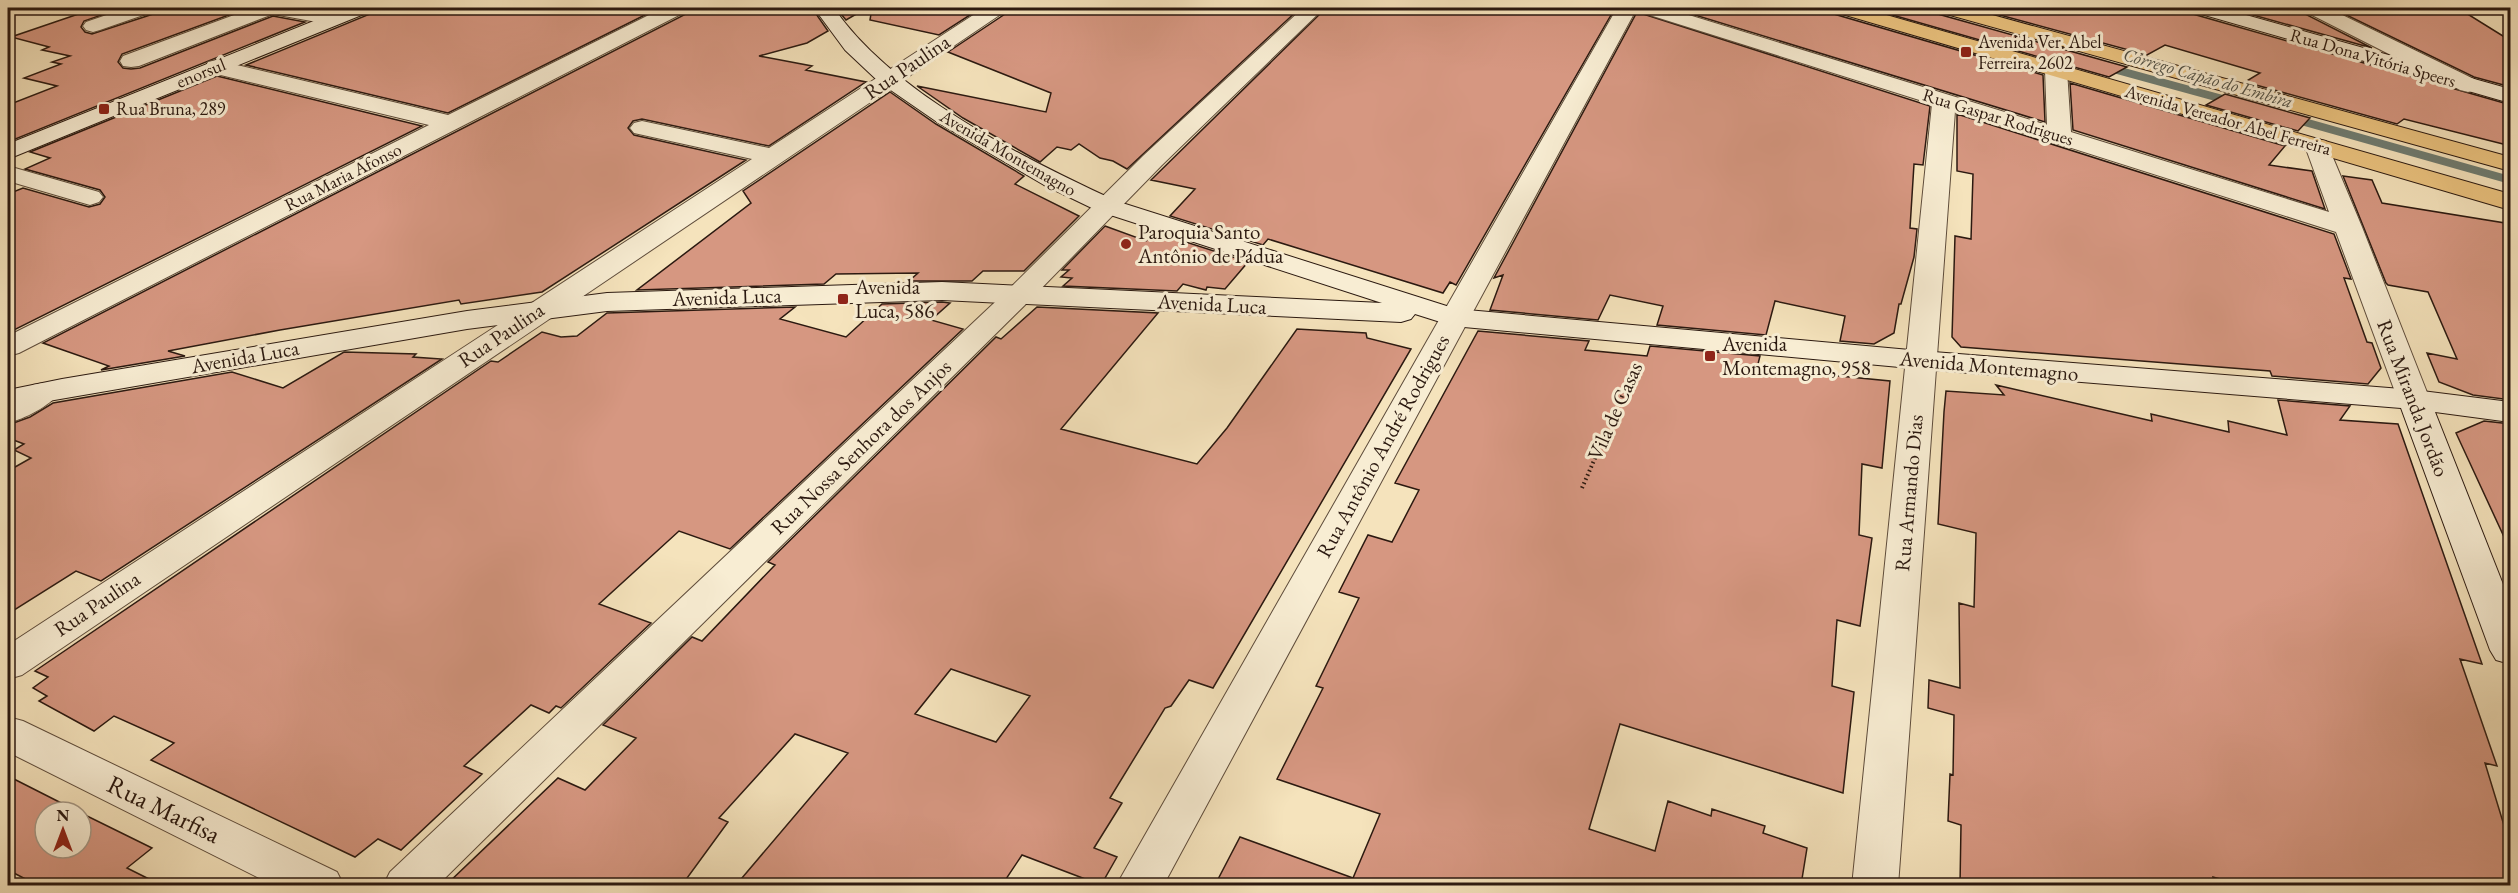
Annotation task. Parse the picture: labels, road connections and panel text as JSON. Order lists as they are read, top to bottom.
{
  "streets": {
    "main road": ["Avenida Vereador Abel Ferreira"],
    "street": [
      "Rua Dona Vitória Speers",
      "Rua Paulina",
      "enorsul",
      "Rua Gaspar Rodrigues",
      "Avenida Montemagno",
      "Rua Maria Afonso",
      "Avenida Luca",
      "Rua Miranda Jordão",
      "Rua Antônio André Rodrigues",
      "Rua Nossa Senhora dos Anjos",
      "Rua Armando Dias",
      "Rua Marfisa"
    ],
    "path": ["Vila de Casas"]
  },
  "crossings": [
    ["Rua Paulina", "Avenida Montemagno"],
    ["Rua Paulina", "Avenida Luca"],
    ["Rua Gaspar Rodrigues", "Rua Miranda Jordão"],
    ["Rua Gaspar Rodrigues", "Rua Armando Dias"],
    ["Avenida Vereador Abel Ferreira", "Rua Miranda Jordão"],
    ["Avenida Montemagno", "Avenida Luca"],
    ["Avenida Montemagno", "Rua Miranda Jordão"],
    ["Avenida Montemagno", "Vila de Casas"],
    ["Avenida Montemagno", "Rua Antônio André Rodrigues"],
    ["Avenida Montemagno", "Rua Nossa Senhora dos Anjos"],
    ["Avenida Montemagno", "Rua Armando Dias"],
    ["Avenida Luca", "Rua Antônio André Rodrigues"],
    ["Avenida Luca", "Rua Nossa Senhora dos Anjos"]
  ],
  "water": ["Córrego Capão do Embira"],
  "places": {
    "transit": [
      "Avenida Ver. Abel Ferreira, 2602",
      "Rua Bruna, 289",
      "Avenida Luca, 586",
      "Avenida Montemagno, 958"
    ],
    "other": ["Paroquia Santo Antônio de Pádua"]
  },
  "north": "top"
}
